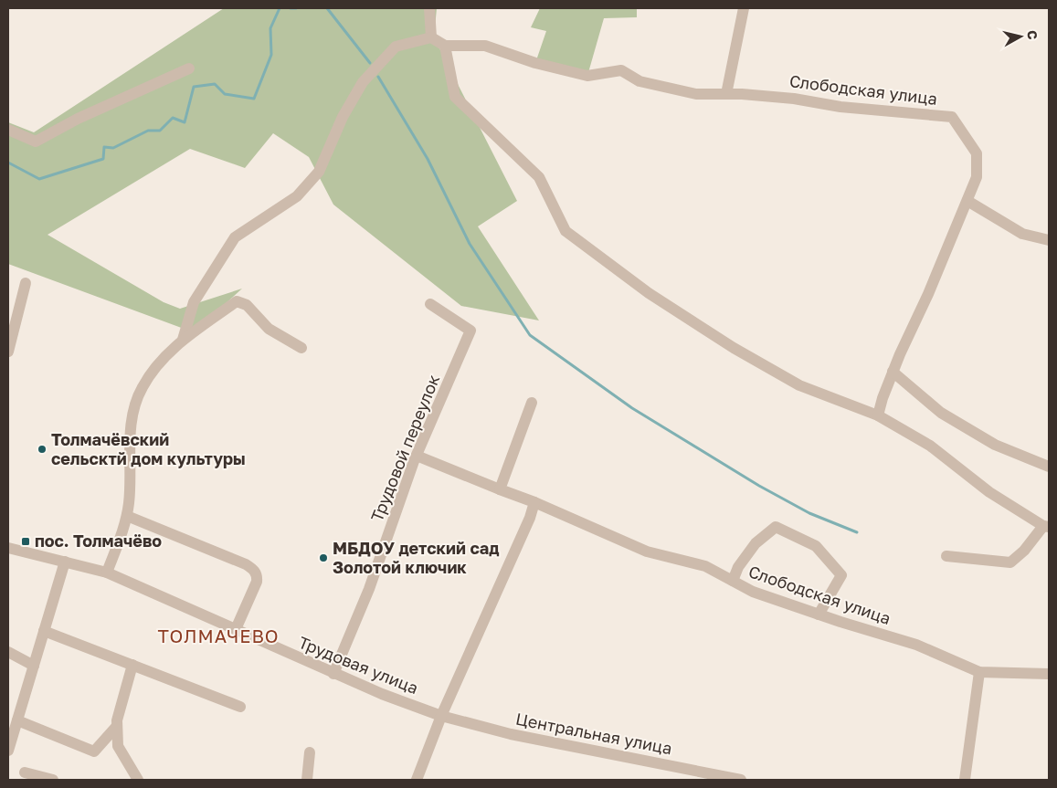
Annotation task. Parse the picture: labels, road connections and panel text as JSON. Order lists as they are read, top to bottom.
{
  "streets": {
    "street": [
      "Слободская улица",
      "Трудовой переулок",
      "Трудовая улица",
      "Центральная улица"
    ]
  },
  "crossings": [
    ["Трудовой переулок", "Трудовая улица"],
    ["Трудовая улица", "Центральная улица"]
  ],
  "districts": ["ТОЛМАЧЕВО"],
  "places": {
    "other": ["Толмачёвский сельсктй дом культуры", "МБДОУ детский сад Золотой ключик"],
    "transit": ["пос. Толмачёво"]
  },
  "north": "right"
}
